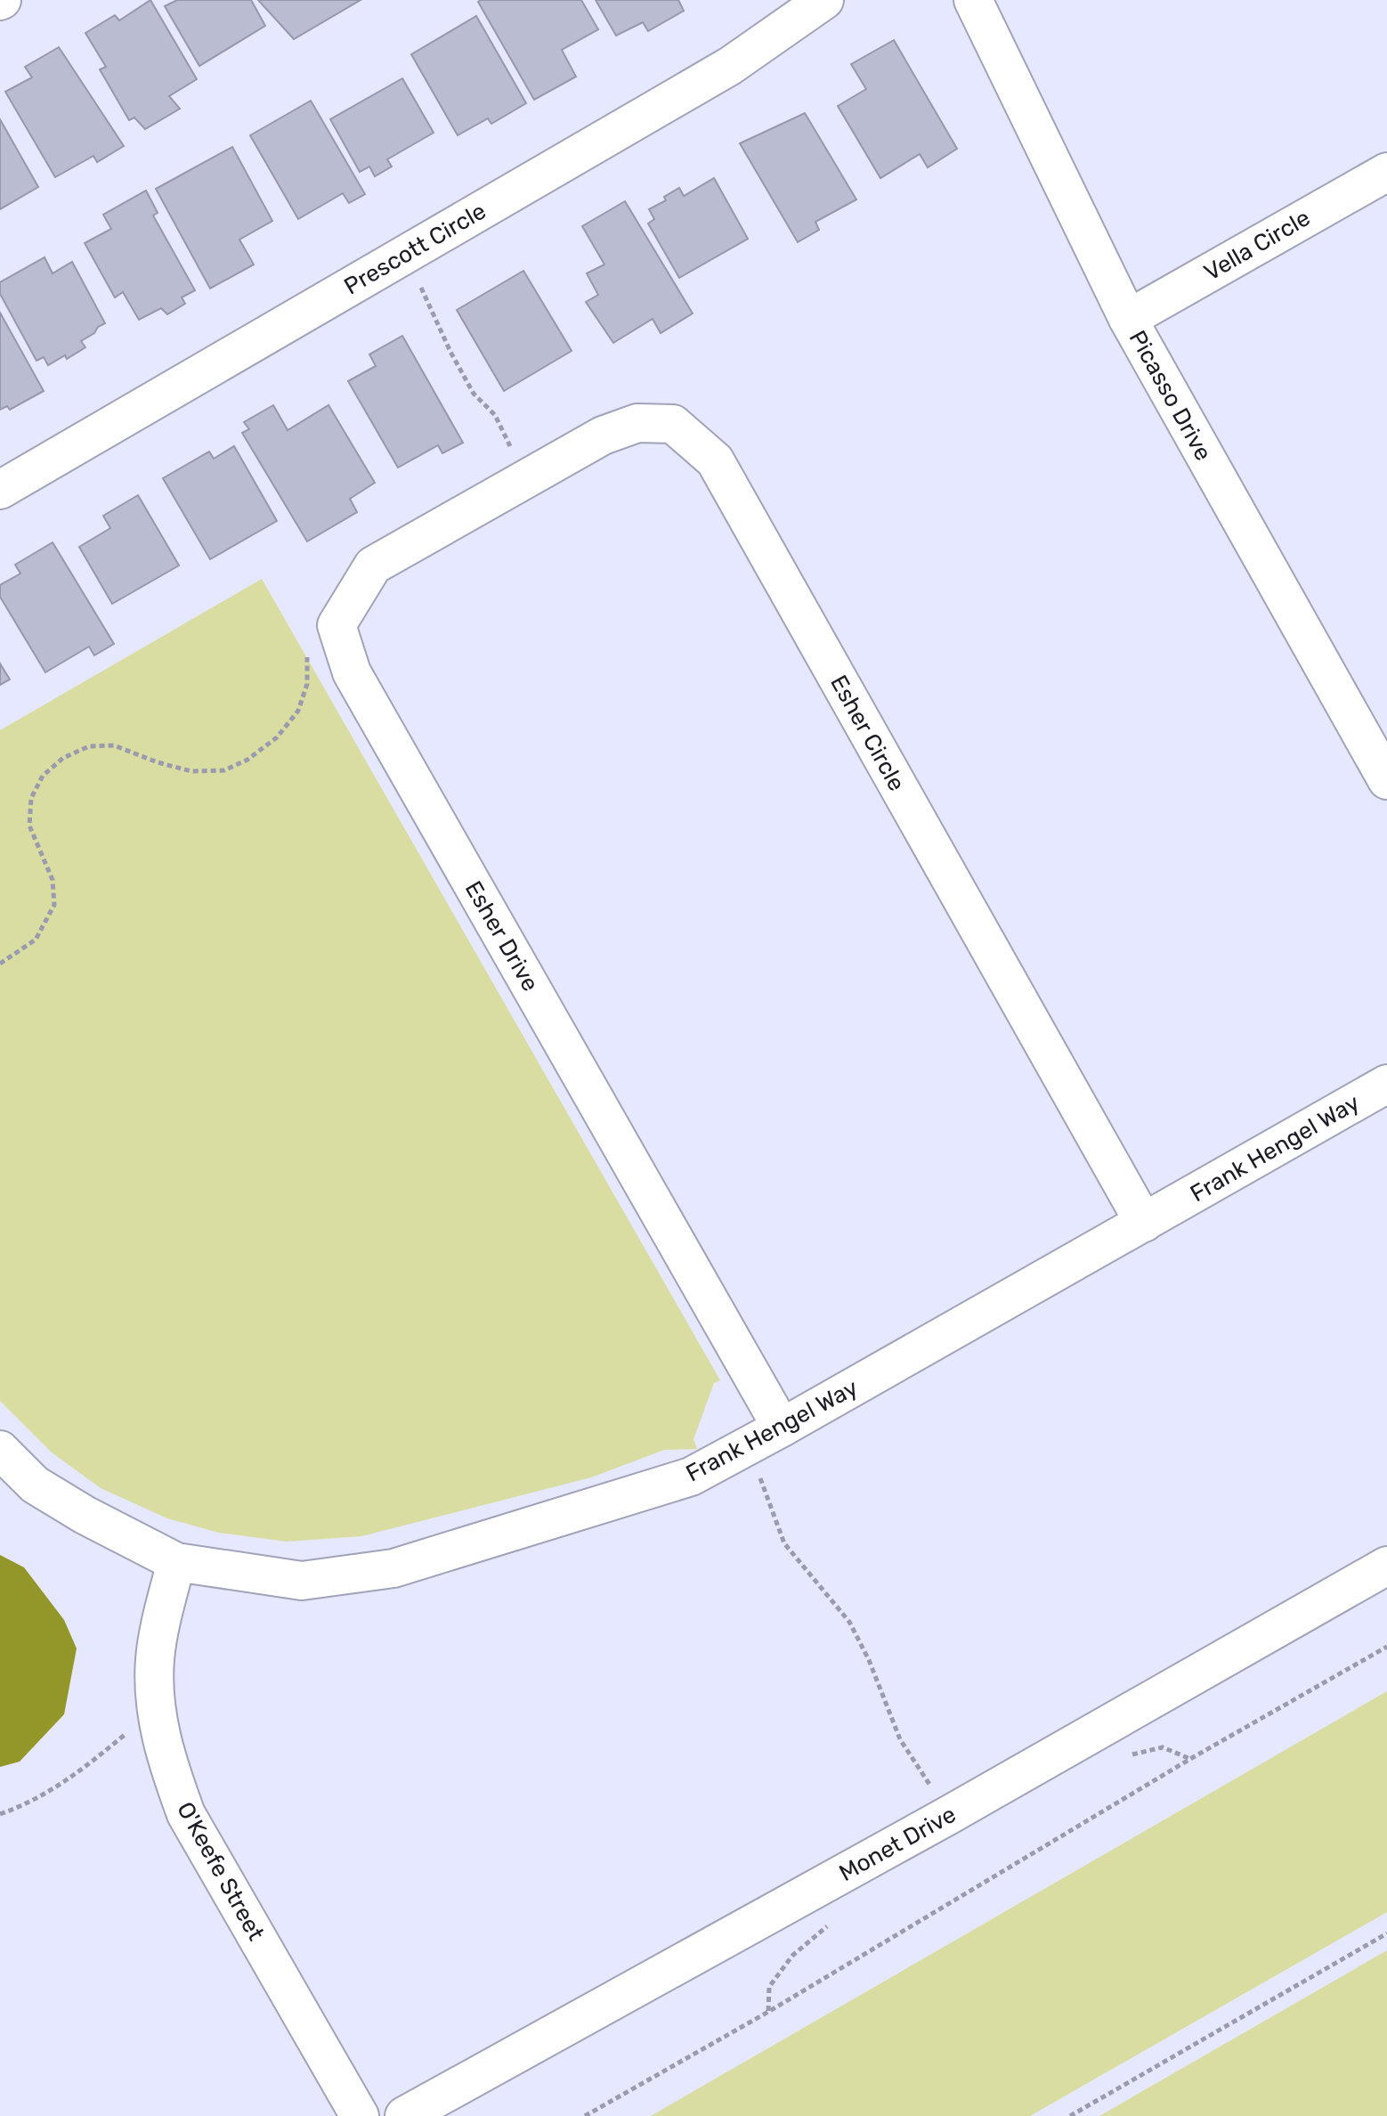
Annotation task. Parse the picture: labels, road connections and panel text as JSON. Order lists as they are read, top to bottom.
{
  "streets": {
    "street": [
      "Vella Circle",
      "Prescott Circle",
      "Picasso Drive",
      "Esher Circle",
      "Esher Drive",
      "Frank Hengel Way",
      "Monet Drive",
      "O'Keefe Street"
    ]
  },
  "crossings": [
    ["Vella Circle", "Picasso Drive"],
    ["Esher Circle", "Frank Hengel Way"],
    ["Esher Drive", "Frank Hengel Way"],
    ["Frank Hengel Way", "O'Keefe Street"]
  ]
}
